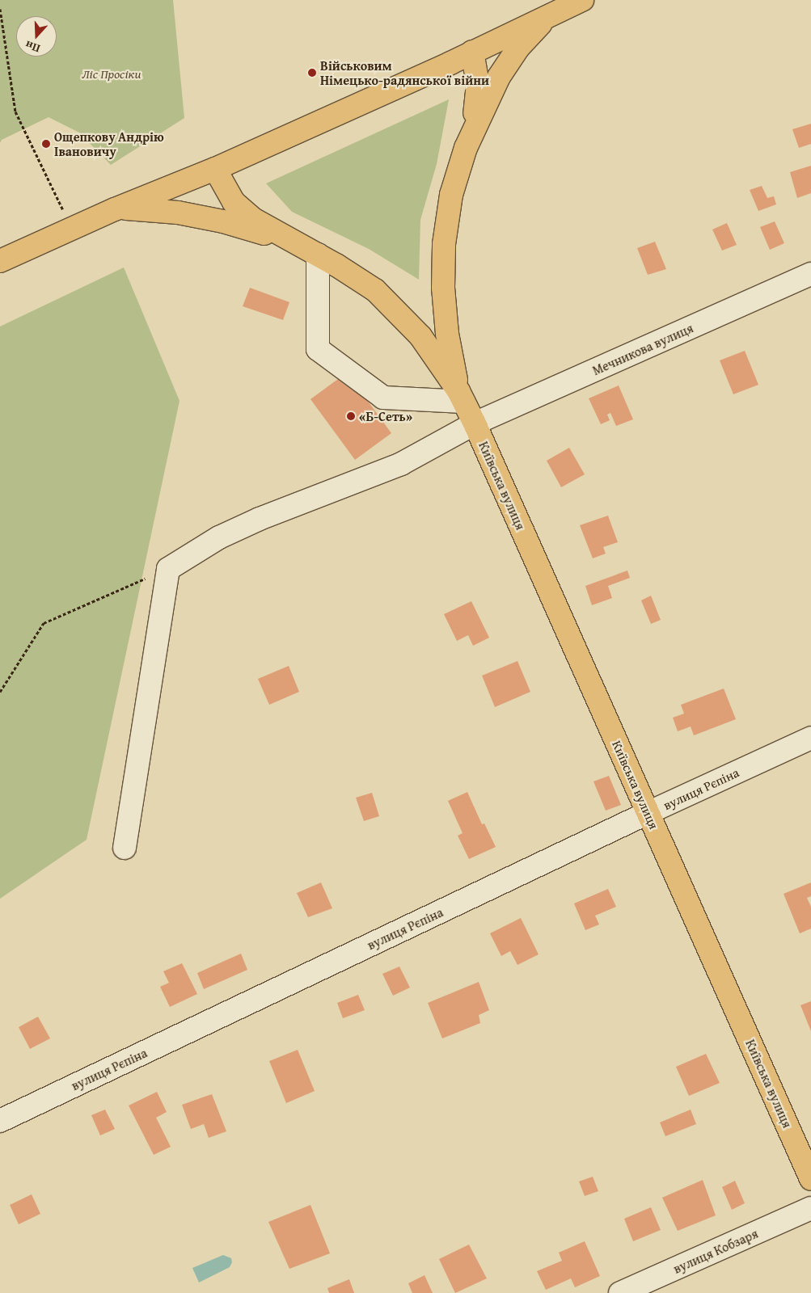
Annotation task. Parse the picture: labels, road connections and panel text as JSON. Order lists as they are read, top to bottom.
{
  "streets": {
    "highway": ["Київська вулиця"],
    "street": ["Мечникова вулиця", "вулиця Рєпіна", "вулиця Кобзаря"]
  },
  "crossings": [
    ["Мечникова вулиця", "Київська вулиця"],
    ["Київська вулиця", "вулиця Рєпіна"]
  ],
  "parks": ["Ліс Просіки"],
  "places": ["Військовим Німецько-радянської війни", "Ощепкову Андрію Івановичу", "«Б-Сеть»"],
  "north": "bottom"
}
